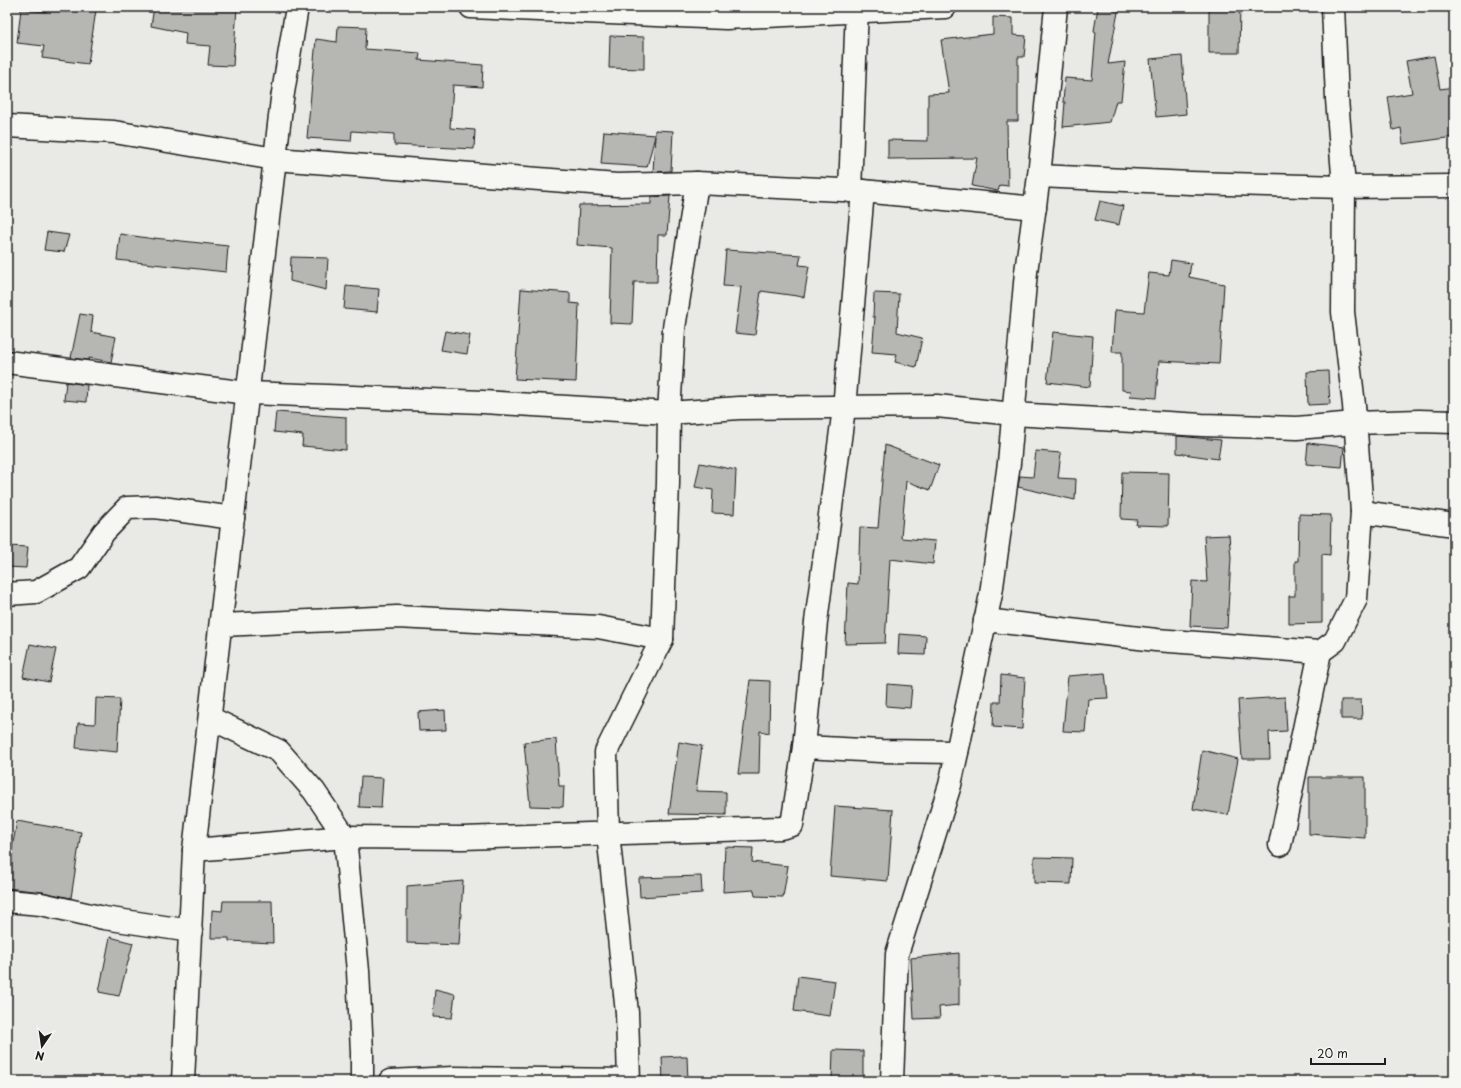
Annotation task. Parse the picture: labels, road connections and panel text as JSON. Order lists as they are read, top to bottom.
{
  "scale_bar": "20 m",
  "north": "bottom"
}
